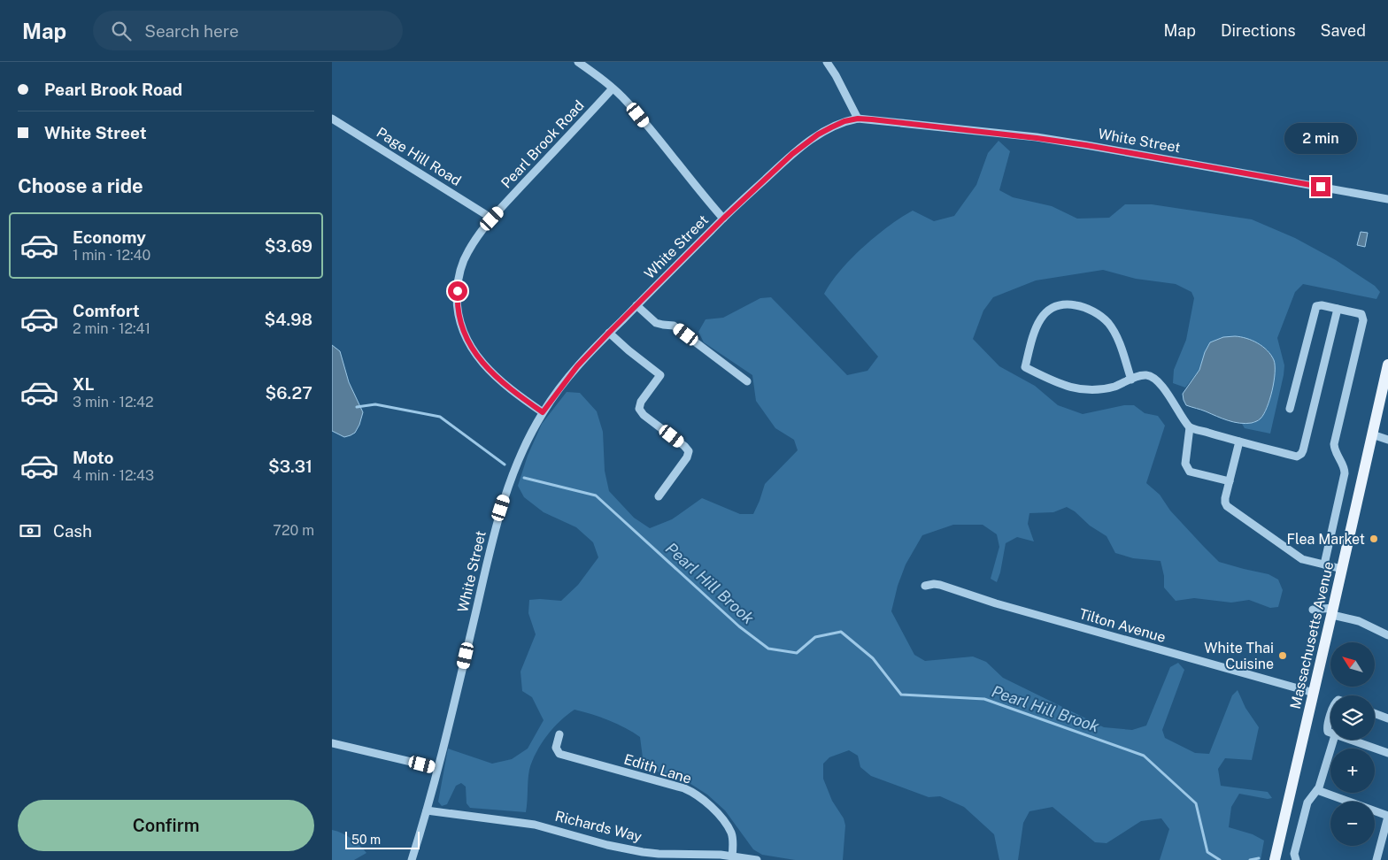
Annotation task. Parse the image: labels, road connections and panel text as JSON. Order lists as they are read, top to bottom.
{
  "streets": {
    "main road": ["Massachusetts Avenue"],
    "street": [
      "White Street",
      "Pearl Brook Road",
      "Page Hill Road",
      "Tilton Avenue",
      "Edith Lane",
      "Richards Way"
    ]
  },
  "crossings": [
    ["White Street", "Pearl Brook Road"],
    ["White Street", "Richards Way"],
    ["Pearl Brook Road", "Page Hill Road"],
    ["Tilton Avenue", "Massachusetts Avenue"],
    ["Edith Lane", "Richards Way"]
  ],
  "water": ["Pearl Hill Brook"],
  "places": ["Flea Market", "White Thai Cuisine"],
  "scale_bar": "50 m",
  "north": "top left",
  "page": {
    "header": "Map",
    "search": "Search here",
    "nav": ["Map", "Directions", "Saved"],
    "banner": ["Pearl Brook Road", "White Street"],
    "bubble": "2 min",
    "heading": "Choose a ride",
    "list": [
      {
        "name": "Economy",
        "note": "1 min · 12:40",
        "value": "$3.69"
      },
      {
        "name": "Comfort",
        "note": "2 min · 12:41",
        "value": "$4.98"
      },
      {
        "name": "XL",
        "note": "3 min · 12:42",
        "value": "$6.27"
      },
      {
        "name": "Moto",
        "note": "4 min · 12:43",
        "value": "$3.31"
      }
    ],
    "pay": ["Cash", "720 m"],
    "map_buttons": ["+", "−"],
    "buttons": "Confirm",
    "scale": "50 m"
  }
}
